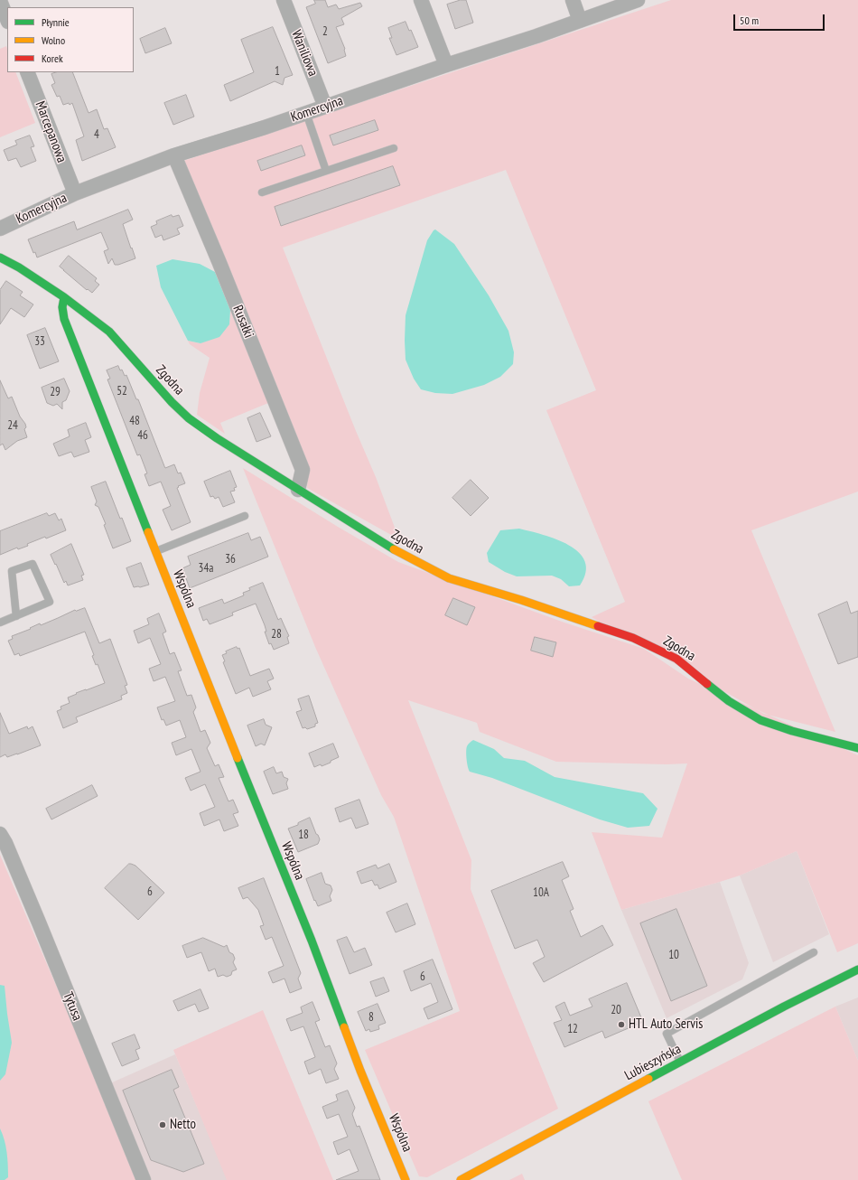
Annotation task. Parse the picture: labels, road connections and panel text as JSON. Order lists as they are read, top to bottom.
{
  "streets": {
    "street": [
      "Waniliowa",
      "Komercyjna",
      "Marcepanowa",
      "Rusałki",
      "Zgodna",
      "Wspólna",
      "Tytusa",
      "Lubieszyńska"
    ]
  },
  "crossings": [
    ["Waniliowa", "Komercyjna"],
    ["Komercyjna", "Marcepanowa"],
    ["Komercyjna", "Rusałki"],
    ["Rusałki", "Zgodna"],
    ["Zgodna", "Wspólna"]
  ],
  "places": ["HTL Auto Servis", "Netto"],
  "house_numbers": [
    "2",
    "1",
    "4",
    "33",
    "52",
    "29",
    "48",
    "24",
    "46",
    "36",
    "34a",
    "28",
    "18",
    "6",
    "10A",
    "10",
    "6",
    "20",
    "8",
    "12"
  ],
  "legend": ["Płynnie", "Wolno", "Korek"],
  "scale_bar": "50 m"
}
